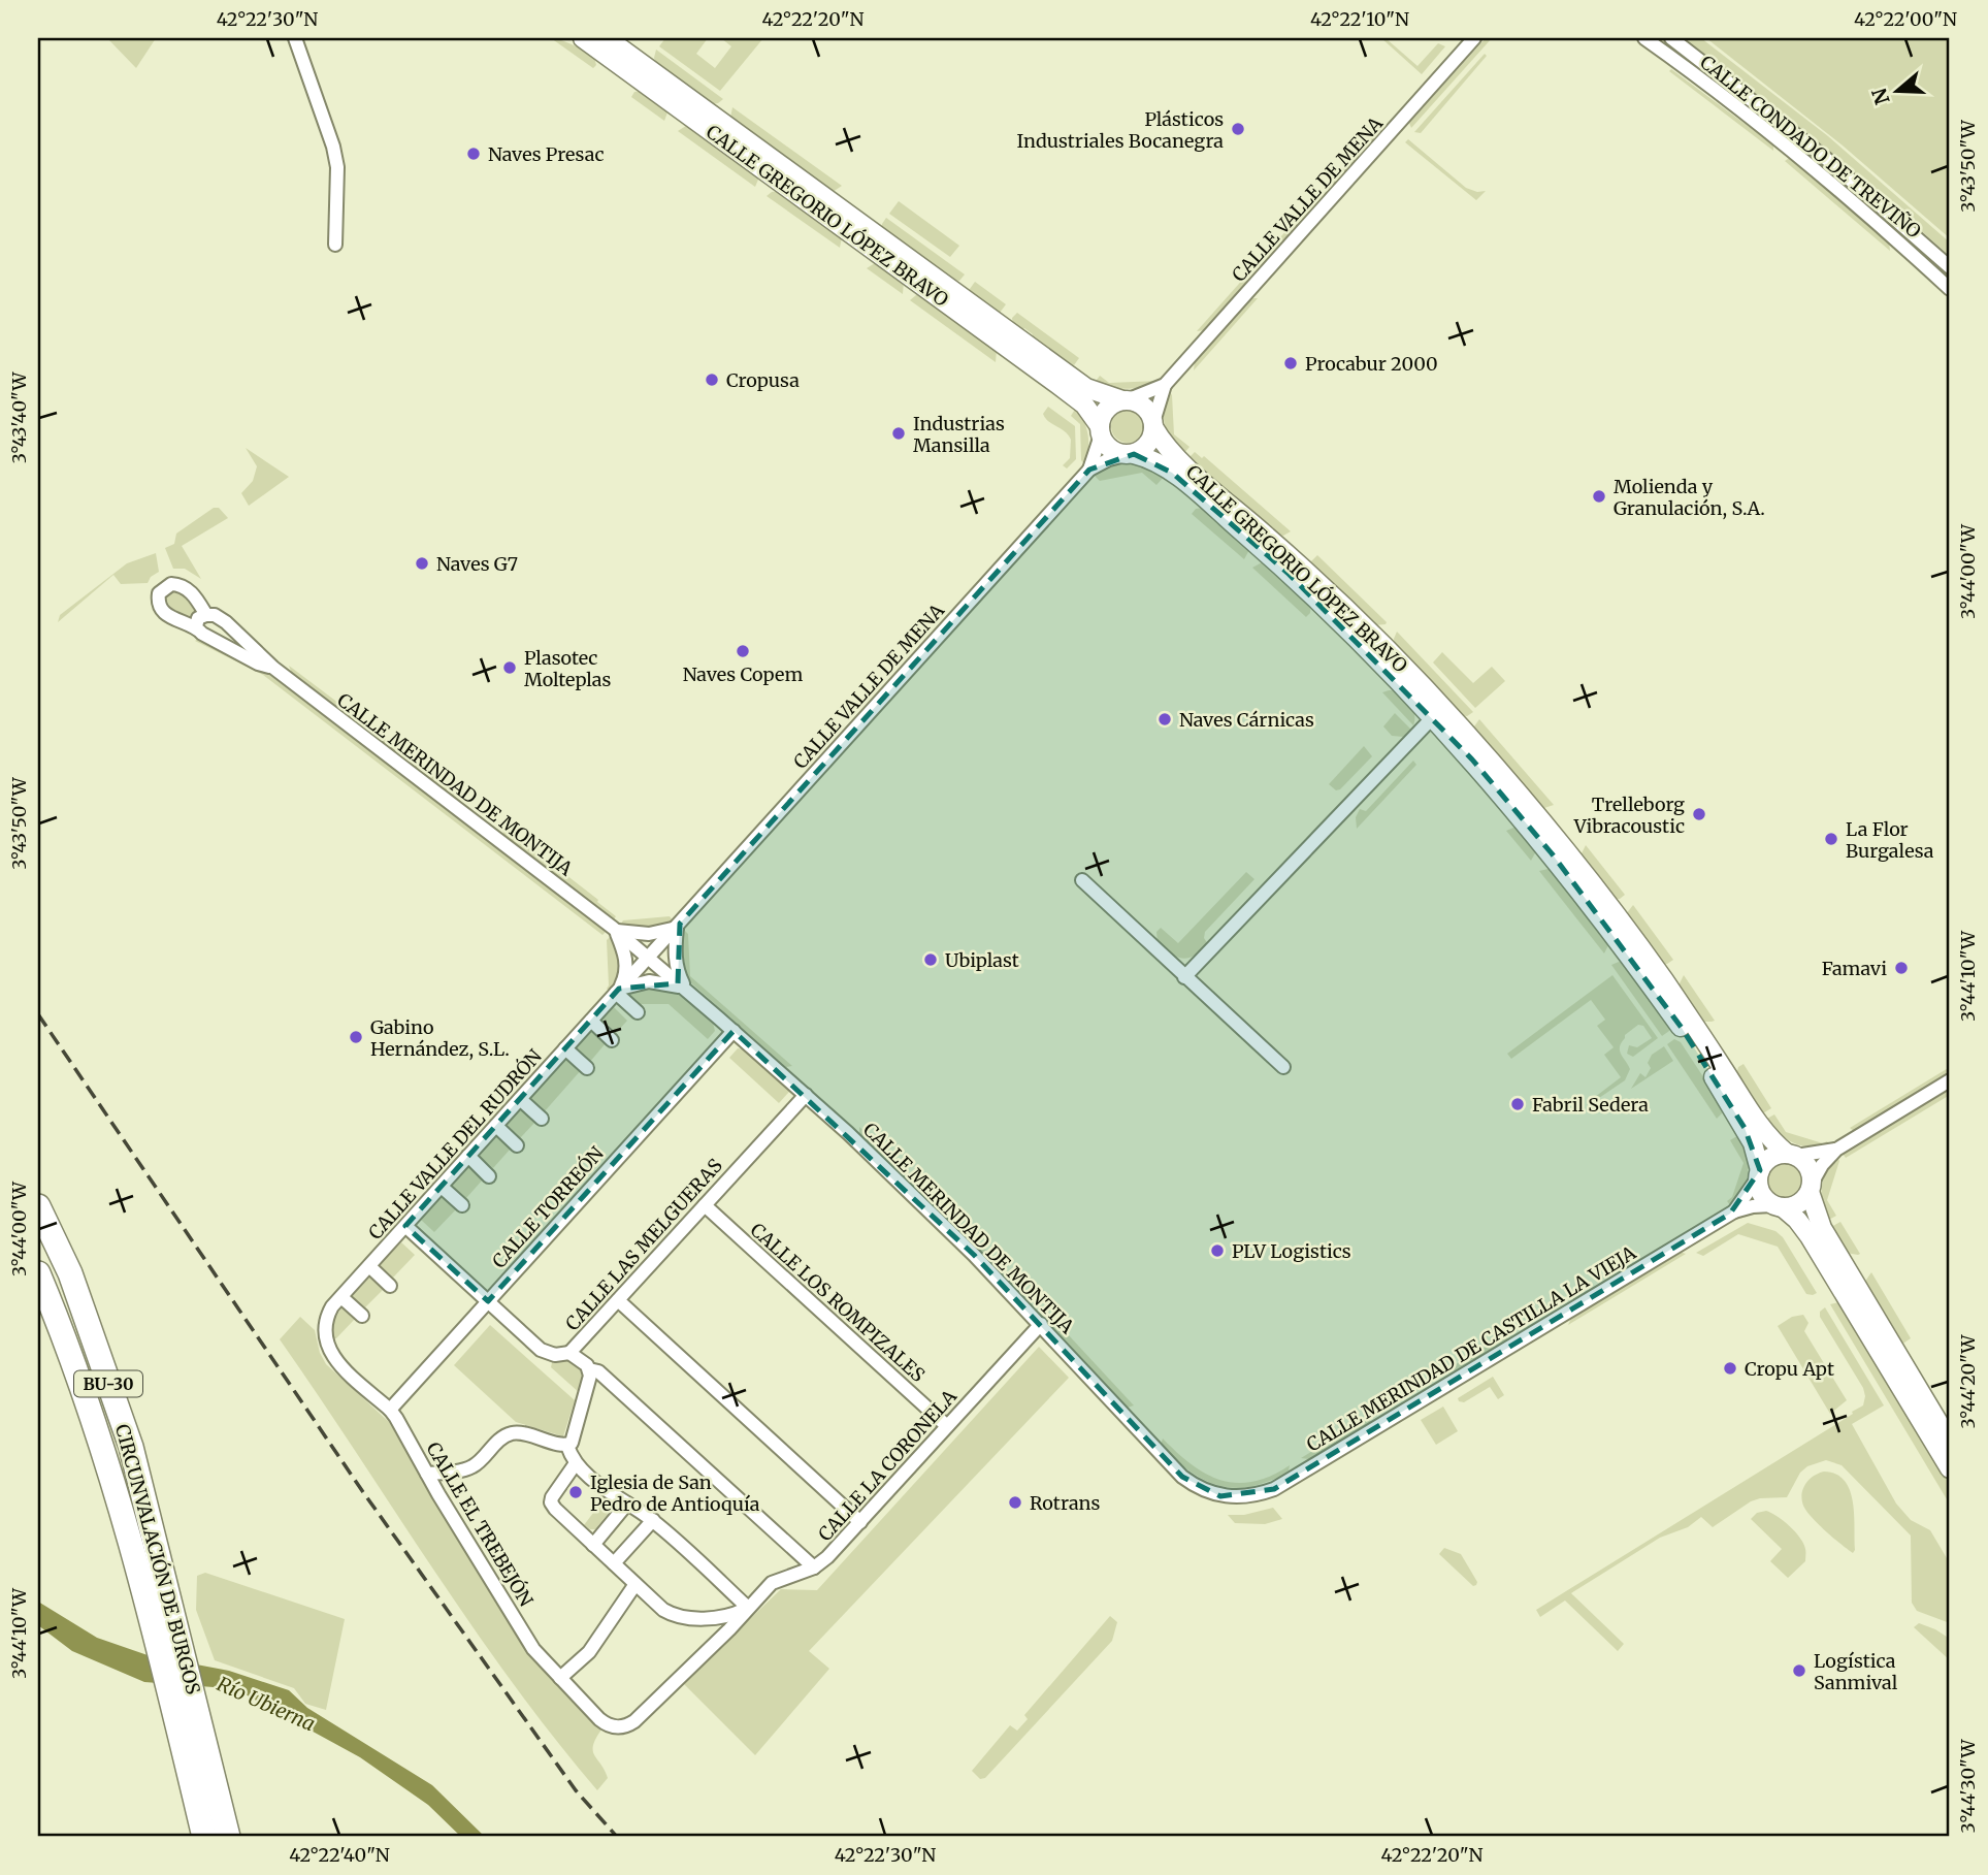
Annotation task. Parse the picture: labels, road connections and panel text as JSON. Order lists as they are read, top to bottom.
{
  "streets": {
    "highway": ["BU-30", "CIRCUNVALACIÓN DE BURGOS"],
    "main road": ["CALLE GREGORIO LÓPEZ BRAVO"],
    "street": [
      "CALLE CONDADO DE TREVIÑO",
      "CALLE VALLE DE MENA",
      "CALLE MERINDAD DE MONTIJA",
      "CALLE VALLE DEL RUDRÓN",
      "CALLE TORREÓN",
      "CALLE LAS MELGUERAS",
      "CALLE LOS ROMPIZALES",
      "CALLE MERINDAD DE CASTILLA LA VIEJA",
      "CALLE LA CORONELA",
      "CALLE EL TREBEJÓN"
    ]
  },
  "crossings": [
    ["CALLE VALLE DE MENA", "CALLE GREGORIO LÓPEZ BRAVO"],
    ["CALLE VALLE DE MENA", "CALLE MERINDAD DE MONTIJA"],
    ["CALLE VALLE DE MENA", "CALLE VALLE DEL RUDRÓN"],
    ["CALLE GREGORIO LÓPEZ BRAVO", "CALLE MERINDAD DE CASTILLA LA VIEJA"],
    ["CALLE MERINDAD DE MONTIJA", "CALLE VALLE DEL RUDRÓN"],
    ["CALLE MERINDAD DE MONTIJA", "CALLE TORREÓN"],
    ["CALLE MERINDAD DE MONTIJA", "CALLE LAS MELGUERAS"],
    ["CALLE MERINDAD DE MONTIJA", "CALLE MERINDAD DE CASTILLA LA VIEJA"],
    ["CALLE MERINDAD DE MONTIJA", "CALLE LA CORONELA"],
    ["CALLE VALLE DEL RUDRÓN", "CALLE EL TREBEJÓN"],
    ["CALLE TORREÓN", "CALLE EL TREBEJÓN"],
    ["CALLE LAS MELGUERAS", "CALLE LOS ROMPIZALES"],
    ["CALLE LAS MELGUERAS", "CALLE LA CORONELA"],
    ["CALLE LOS ROMPIZALES", "CALLE LA CORONELA"],
    ["CALLE LA CORONELA", "CALLE EL TREBEJÓN"]
  ],
  "water": ["Río Ubierna"],
  "places": [
    "Plásticos Industriales Bocanegra",
    "Naves Presac",
    "Procabur 2000",
    "Cropusa",
    "Industrias Mansilla",
    "Molienda y Granulación, S.A.",
    "Naves G7",
    "Naves Copem",
    "Plasotec Molteplas",
    "Naves Cárnicas",
    "Trelleborg Vibracoustic",
    "La Flor Burgalesa",
    "Ubiplast",
    "Famavi",
    "Gabino Hernández, S.L.",
    "Fabril Sedera",
    "PLV Logistics",
    "Cropu Apt",
    "Iglesia de San Pedro de Antioquía",
    "Rotrans",
    "Logística Sanmival"
  ],
  "north": "left",
  "coordinates": [
    "42°22'30\"N",
    "42°22'20\"N",
    "42°22'10\"N",
    "42°22'00\"N",
    "3°43'50\"W",
    "3°43'40\"W",
    "3°44'00\"W",
    "3°44'10\"W",
    "3°44'20\"W",
    "3°44'30\"W",
    "42°22'40\"N"
  ]
}
